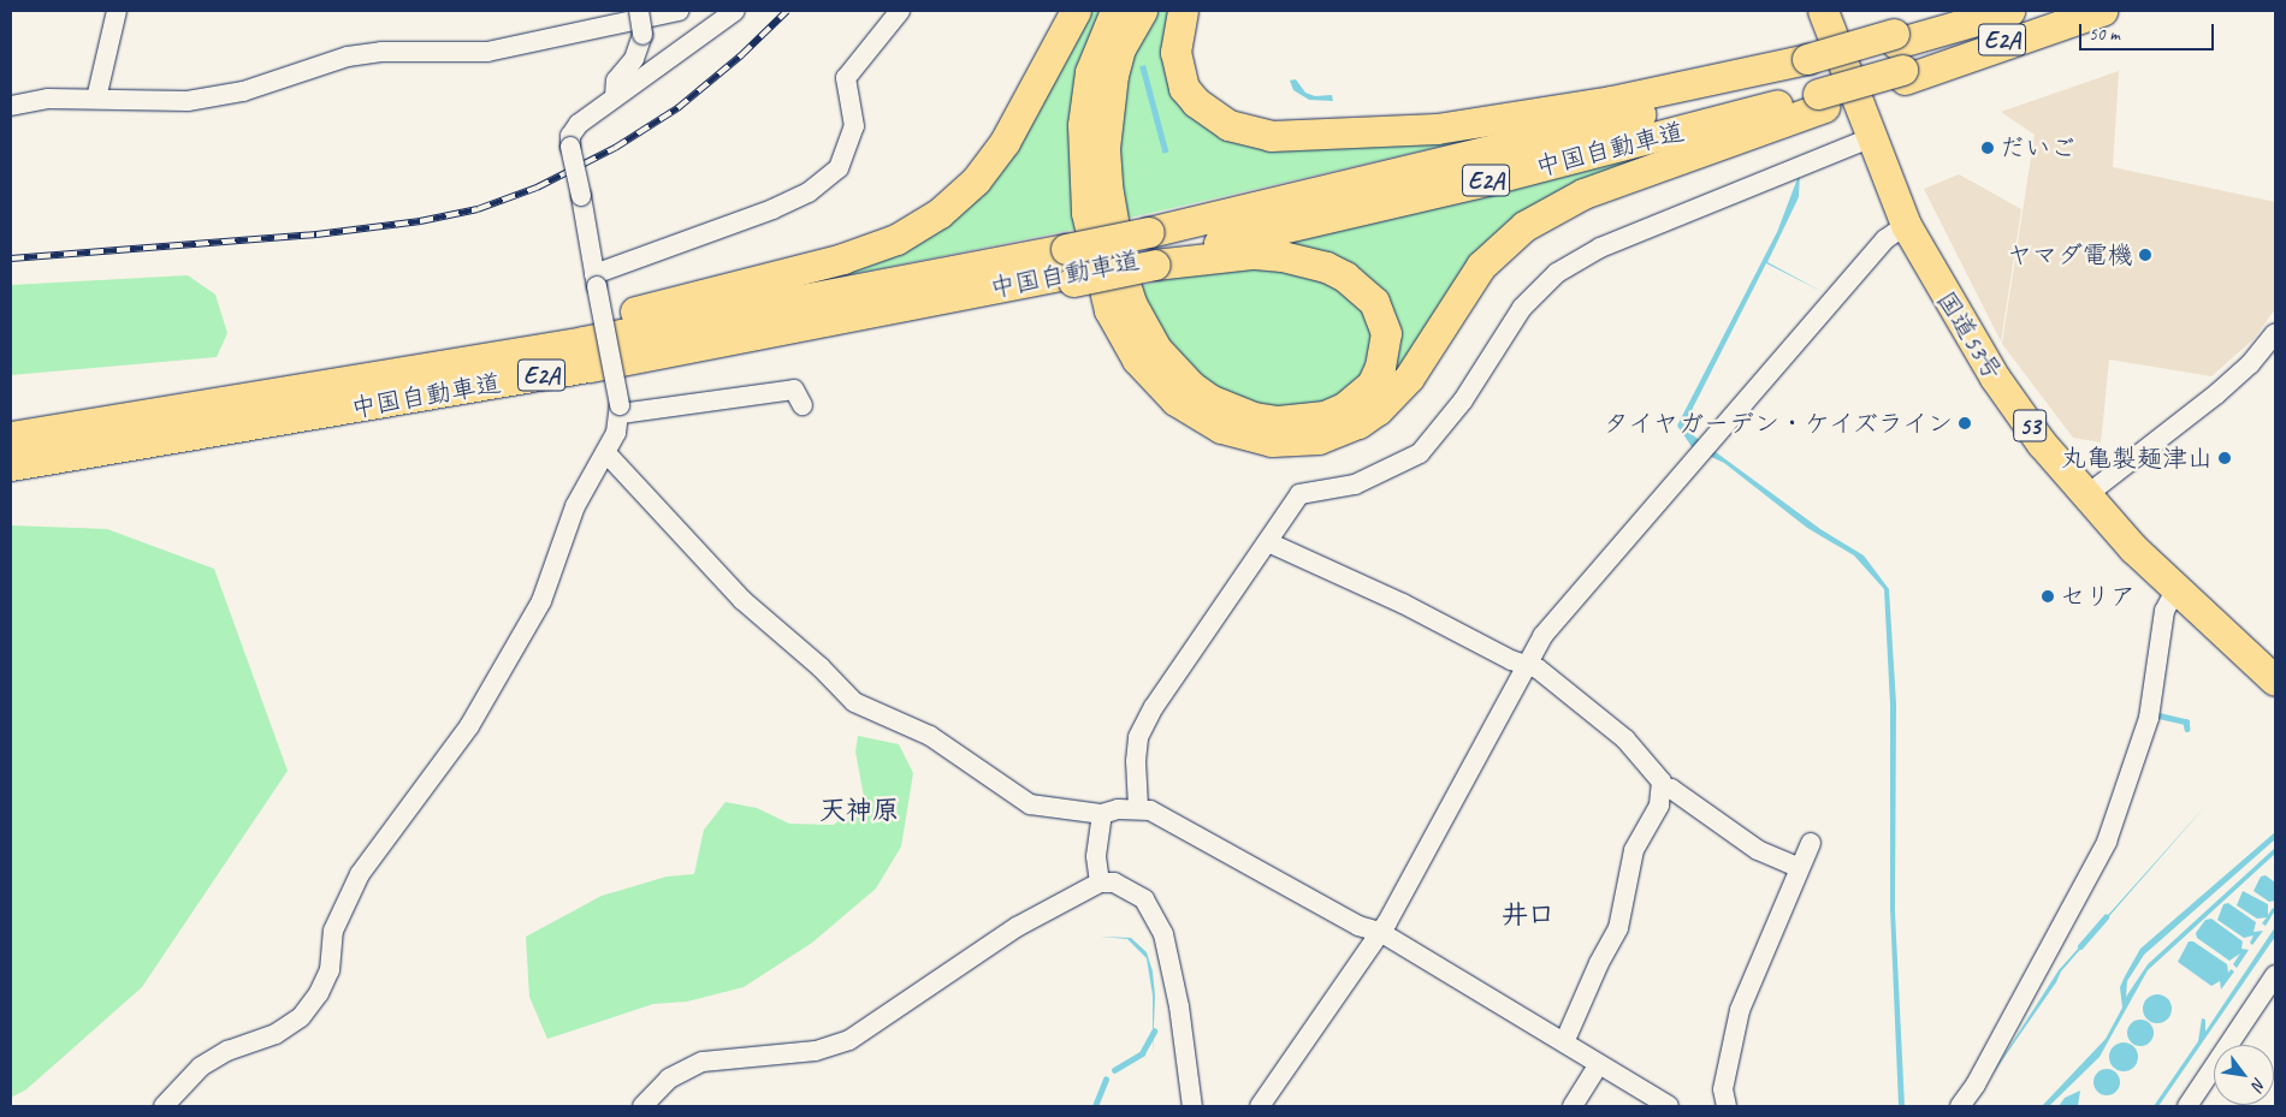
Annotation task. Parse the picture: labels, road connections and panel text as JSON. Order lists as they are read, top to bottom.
{
  "streets": {
    "highway": [
      "E2A",
      "中国自動車道",
      "国道53号",
      "53"
    ]
  },
  "districts": ["天神原", "井口"],
  "places": [
    "だいご",
    "ヤマダ電機",
    "タイヤガーデン・ケイズライン",
    "丸亀製麺津山",
    "セリア"
  ],
  "scale_bar": "50 m",
  "north": "bottom right"
}
